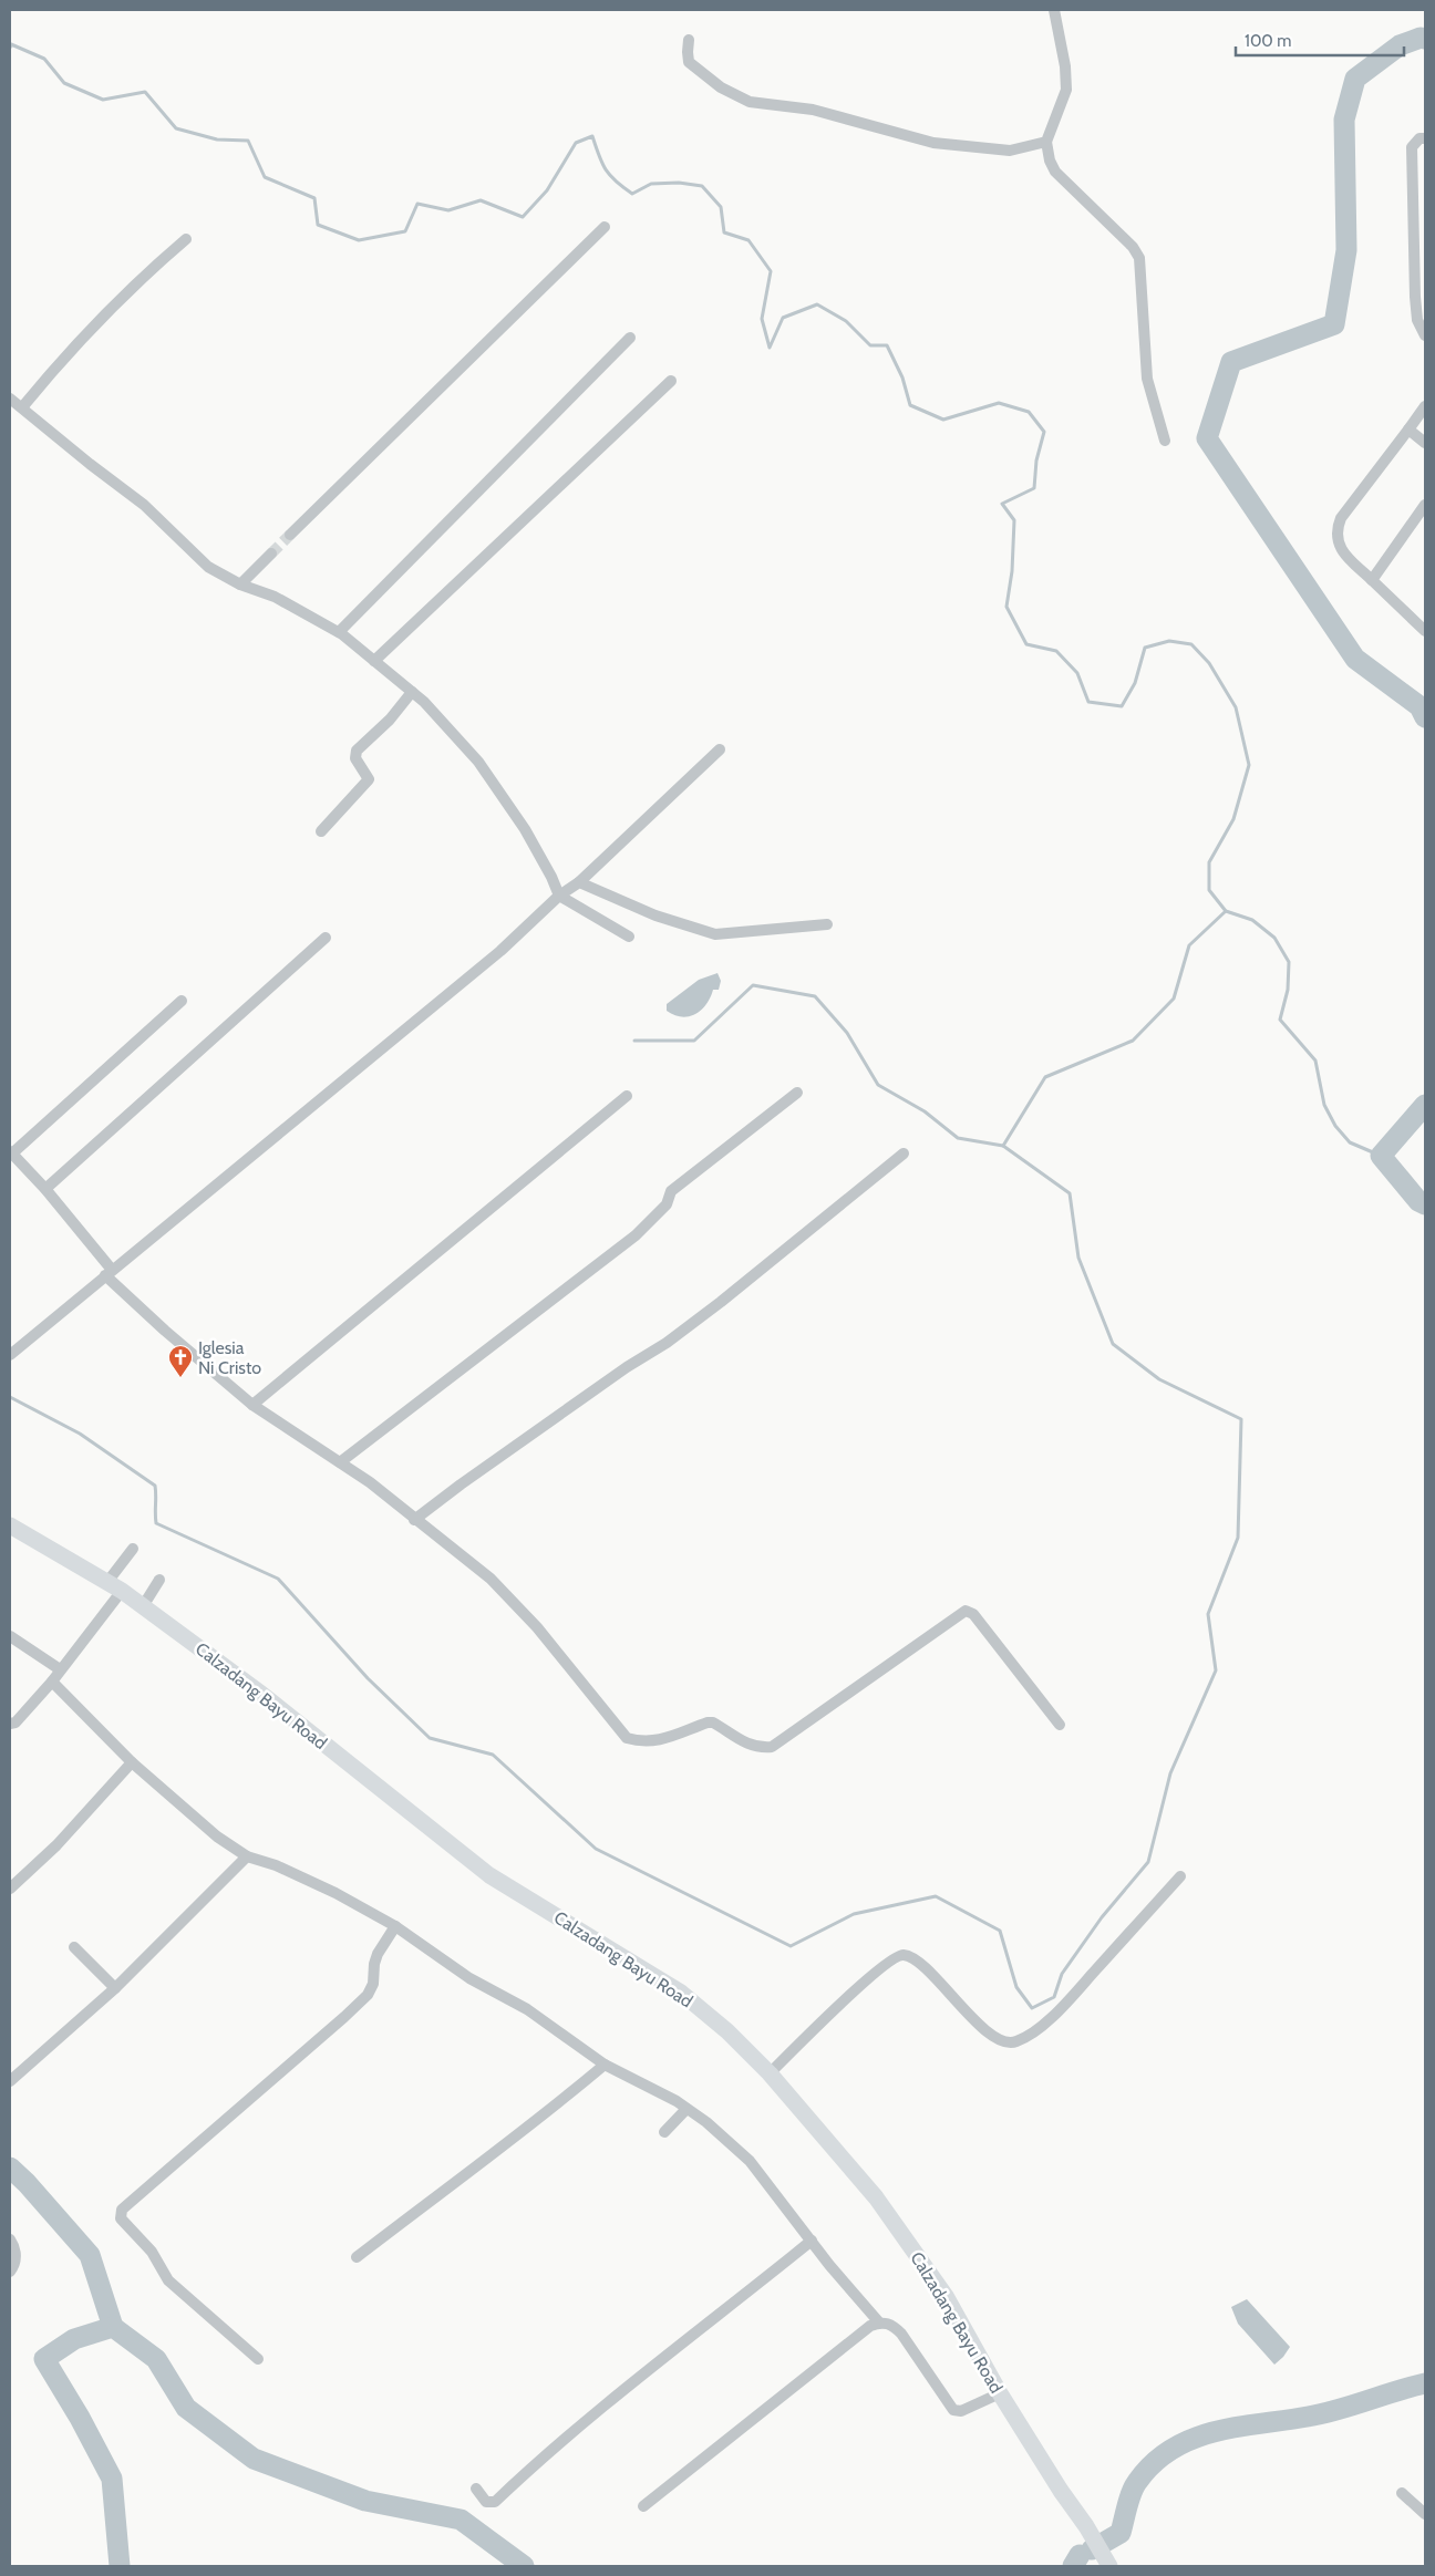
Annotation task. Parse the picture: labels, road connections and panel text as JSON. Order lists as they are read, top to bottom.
{
  "streets": {
    "street": ["Calzadang Bayu Road"]
  },
  "places": {
    "church": ["Iglesia Ni Cristo"]
  },
  "scale_bar": "100 m"
}
